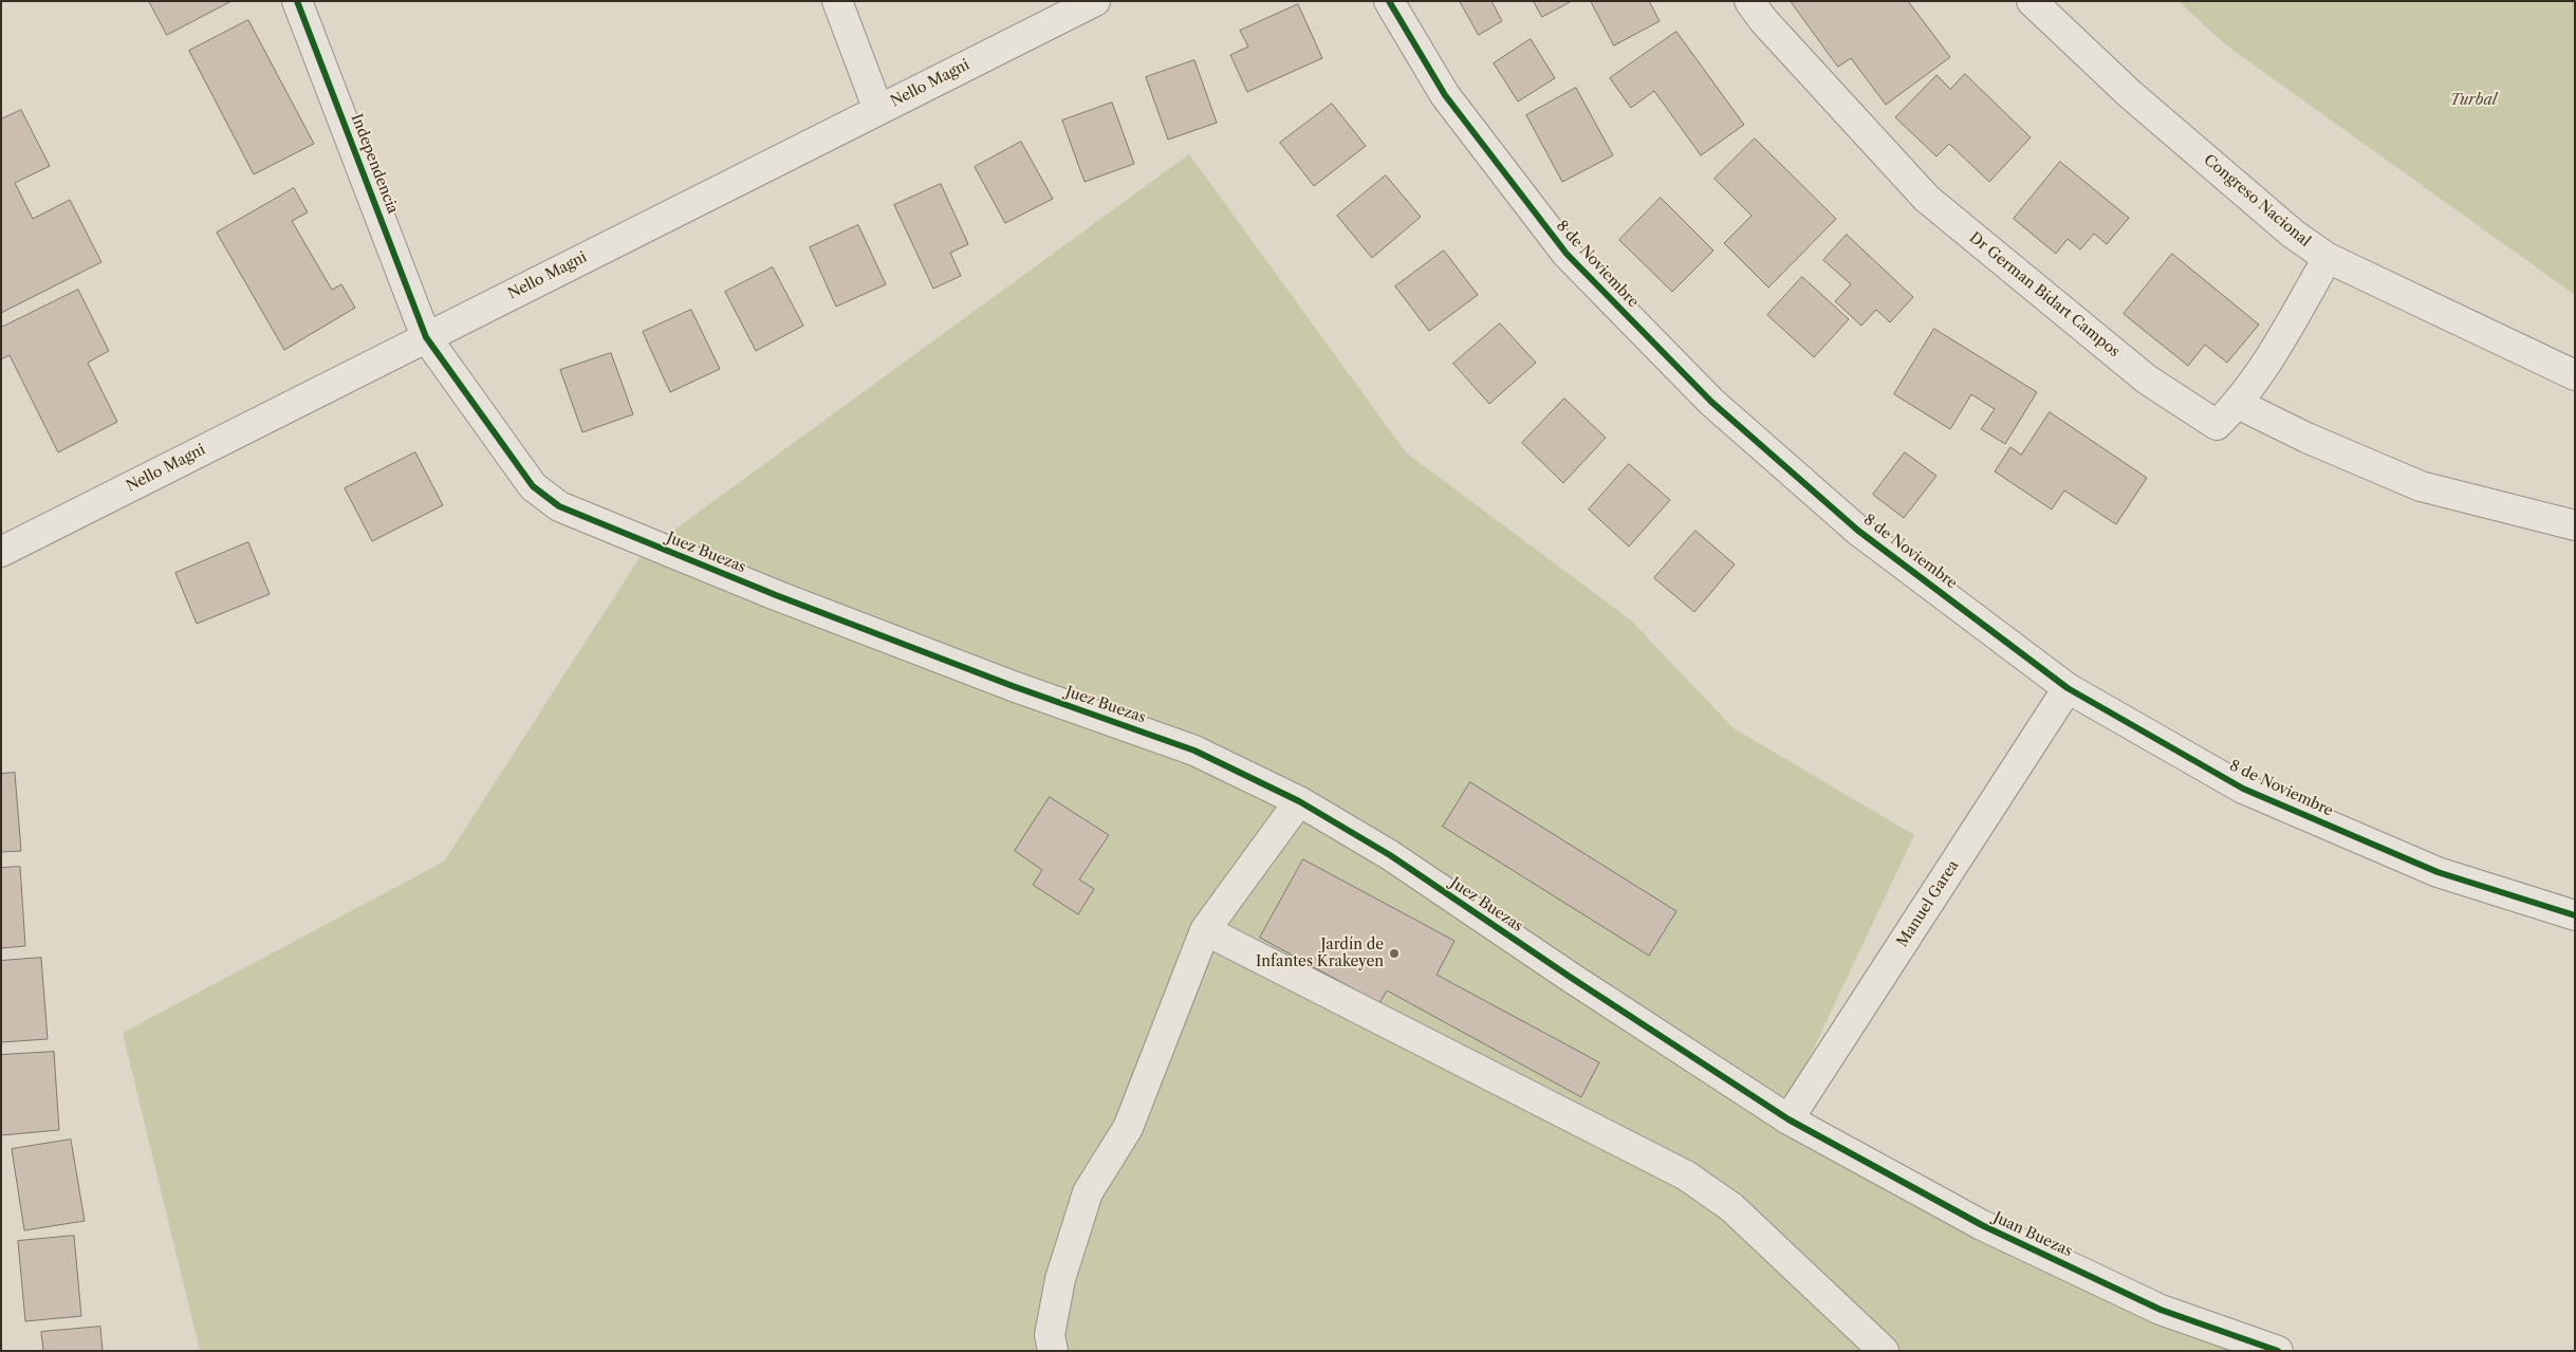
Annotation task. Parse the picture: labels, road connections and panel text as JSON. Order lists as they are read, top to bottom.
{
  "streets": {
    "street": [
      "Nello Magni",
      "Independencia",
      "Congreso Nacional",
      "8 de Noviembre",
      "Dr German Bidart Campos",
      "Juez Buezas",
      "Manuel Garea",
      "Juan Buezas"
    ]
  },
  "crossings": [
    ["Nello Magni", "Independencia"],
    ["Nello Magni", "Juez Buezas"],
    ["Independencia", "Juez Buezas"],
    ["Congreso Nacional", "Dr German Bidart Campos"],
    ["8 de Noviembre", "Manuel Garea"],
    ["Juez Buezas", "Manuel Garea"],
    ["Juez Buezas", "Juan Buezas"],
    ["Manuel Garea", "Juan Buezas"]
  ],
  "parks": ["Turbal"],
  "places": ["Jardín de Infantes Krakeyen"]
}
